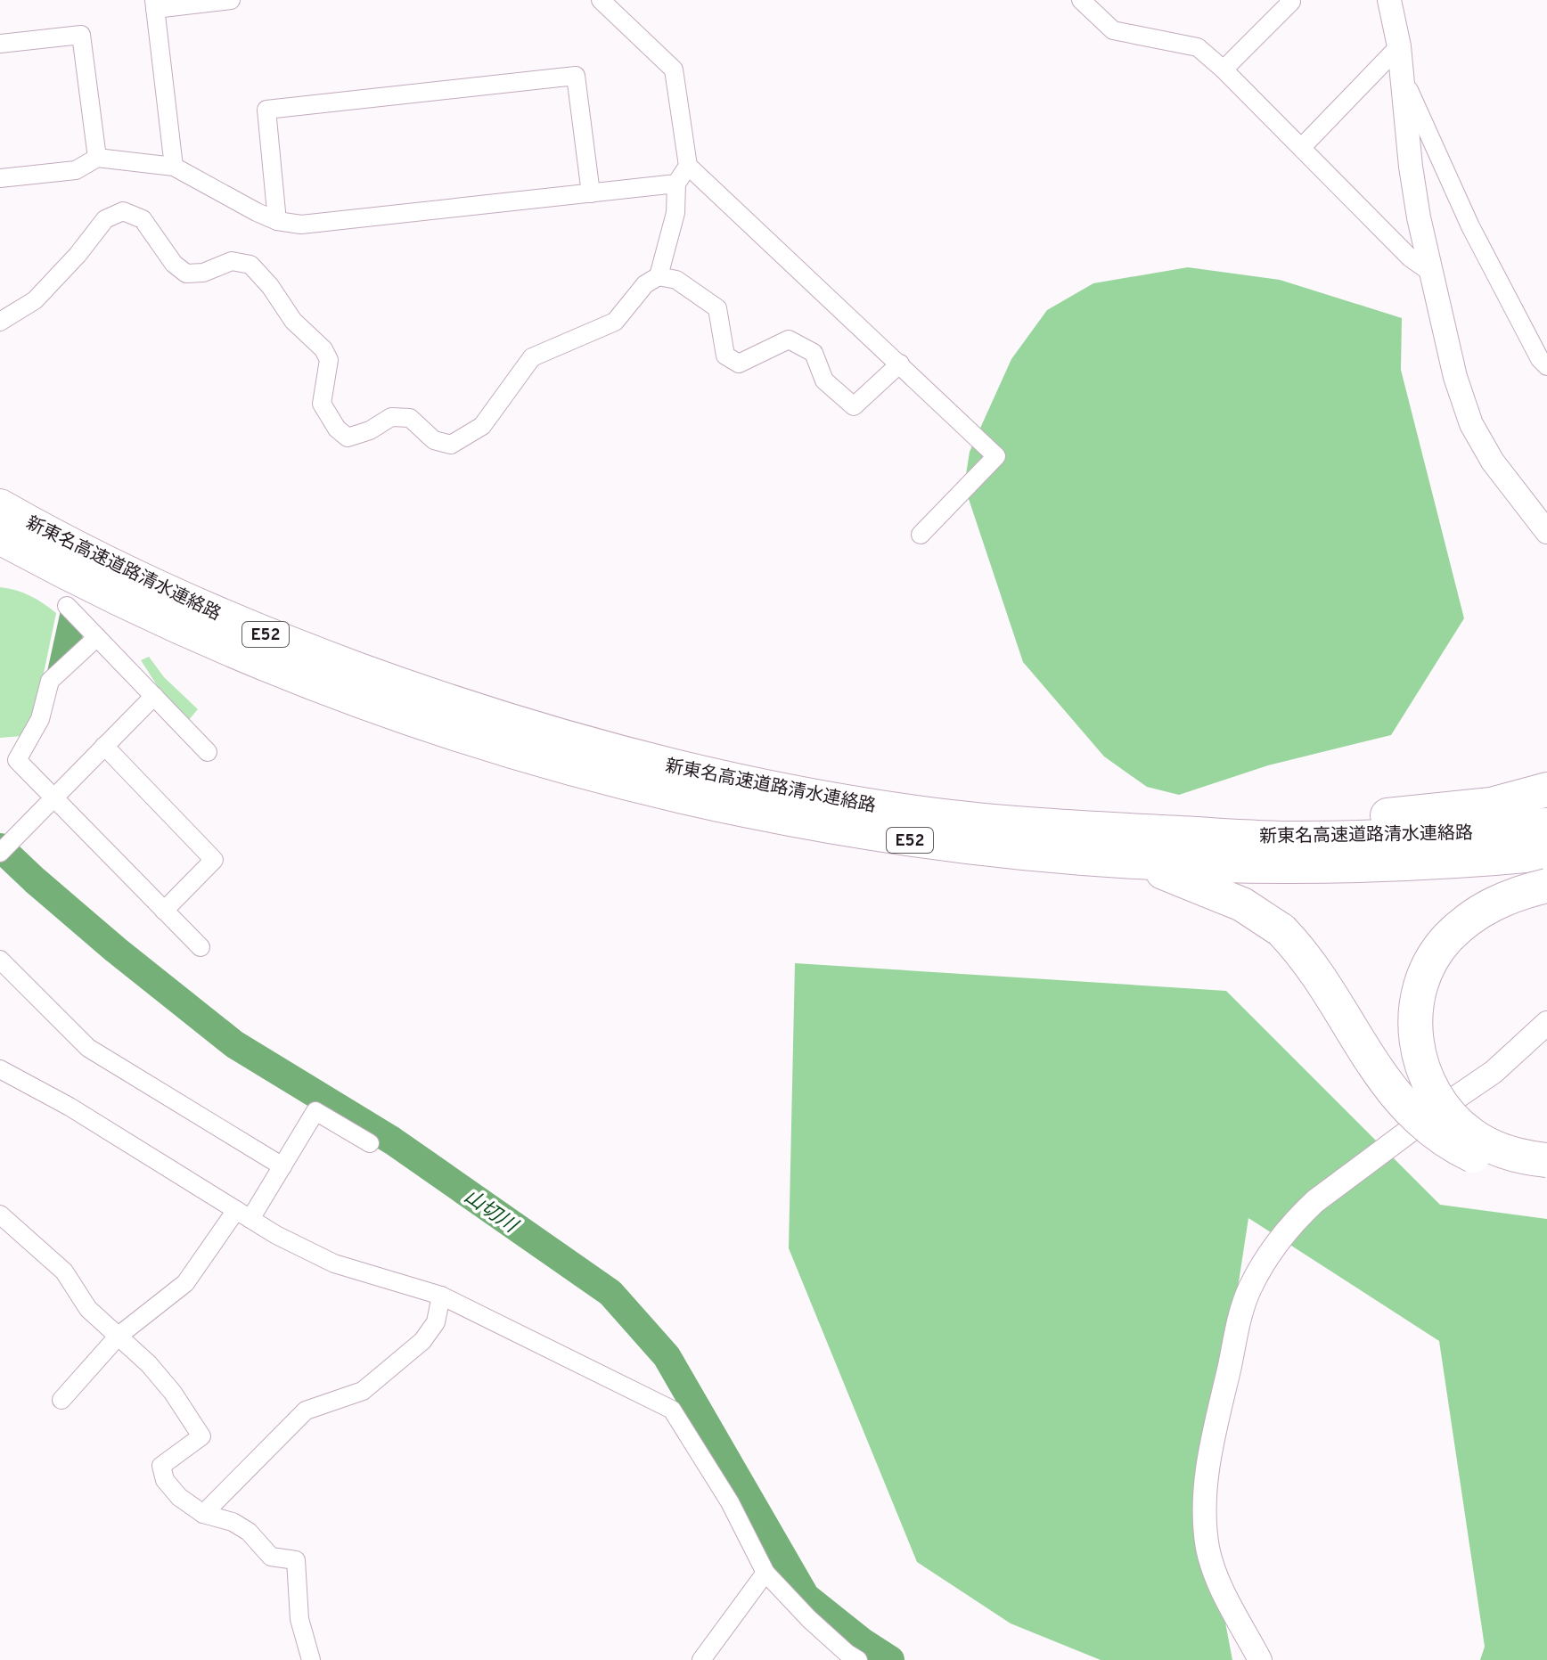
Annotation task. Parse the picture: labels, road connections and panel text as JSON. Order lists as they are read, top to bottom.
{
  "streets": {
    "highway": ["新東名高速道路清水連絡路", "E52"]
  },
  "water": ["山切川"]
}
